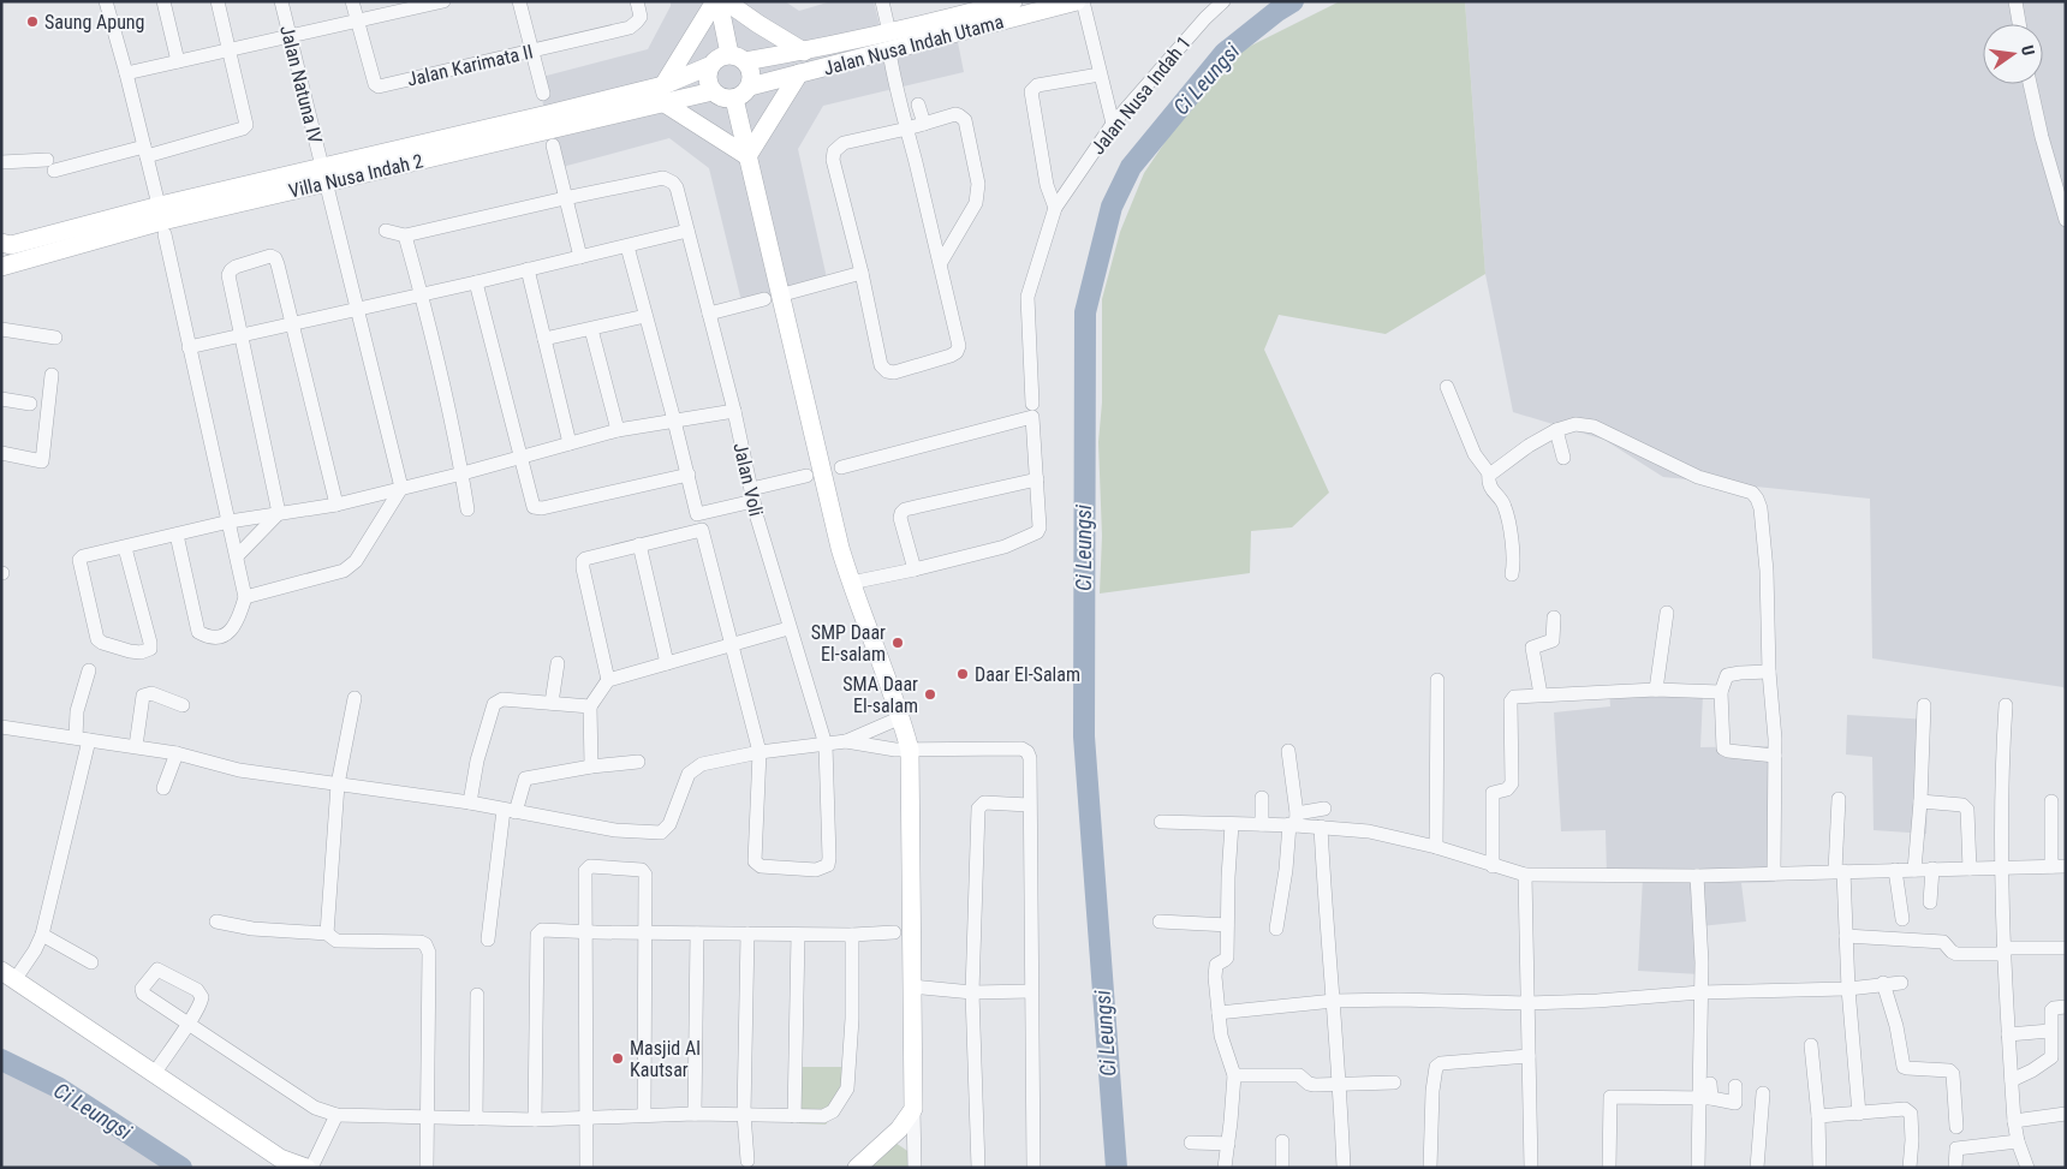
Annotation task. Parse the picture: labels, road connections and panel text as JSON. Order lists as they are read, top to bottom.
{
  "streets": {
    "street": [
      "Jalan Nusa Indah Utama",
      "Jalan Karimata II",
      "Jalan Natuna IV",
      "Jalan Nusa Indah 1",
      "Villa Nusa Indah 2",
      "Jalan Voli"
    ]
  },
  "crossings": [
    ["Jalan Nusa Indah Utama", "Villa Nusa Indah 2"],
    ["Jalan Natuna IV", "Villa Nusa Indah 2"]
  ],
  "water": ["Ci Leungsi"],
  "places": [
    "Saung Apung",
    "SMP Daar El-salam",
    "Daar El-Salam",
    "SMA Daar El-salam",
    "Masjid Al Kautsar"
  ],
  "north": "right"
}
